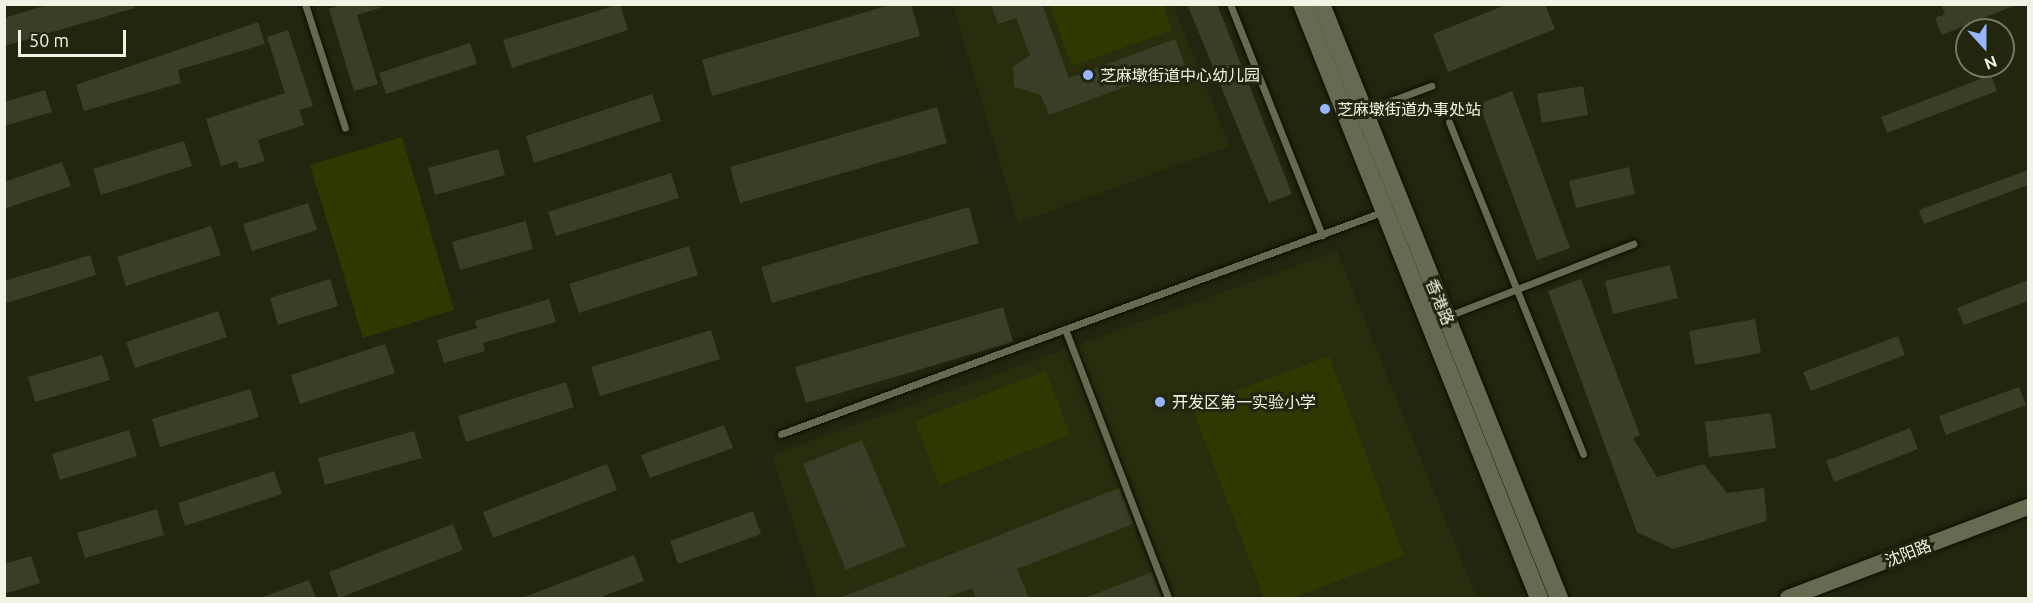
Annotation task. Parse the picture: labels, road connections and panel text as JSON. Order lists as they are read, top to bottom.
{
  "streets": {
    "main road": ["香港路"],
    "street": ["沈阳路"]
  },
  "places": ["芝麻墩街道中心幼儿园", "芝麻墩街道办事处站", "开发区第一实验小学"],
  "scale_bar": "50 m",
  "north": "bottom"
}
